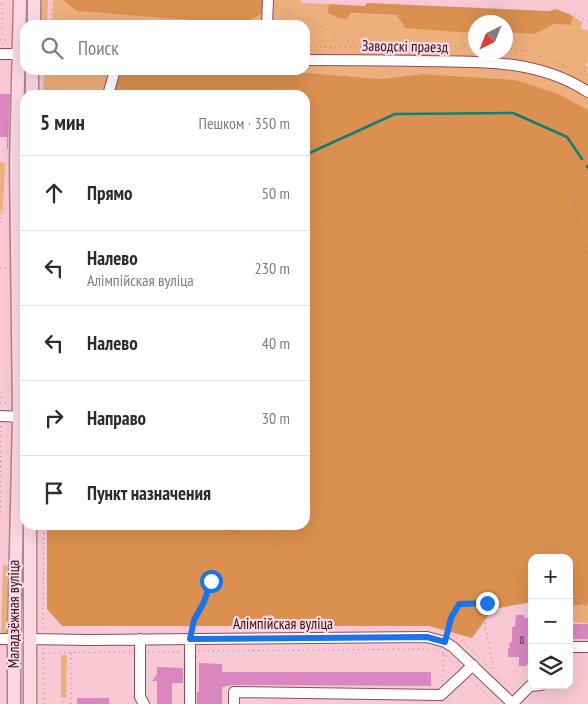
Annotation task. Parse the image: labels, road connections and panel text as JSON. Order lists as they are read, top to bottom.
{
  "streets": {
    "main road": ["Маладзёжная вуліца"],
    "street": ["Заводскі праезд", "Алімпійская вуліца"]
  },
  "crossings": [
    ["Маладзёжная вуліца", "Алімпійская вуліца"]
  ],
  "house_numbers": ["8"],
  "north": "bottom left",
  "page": {
    "search": "Поиск",
    "heading": ["5 мин", "Пешком · 350 m"],
    "list": [
      ["Прямо", "50 m"],
      ["Налево", "Алімпійская вуліца", "230 m"],
      ["Налево", "40 m"],
      ["Направо", "30 m"],
      "Пункт назначения"
    ],
    "map_buttons": ["+", "−"]
  }
}
